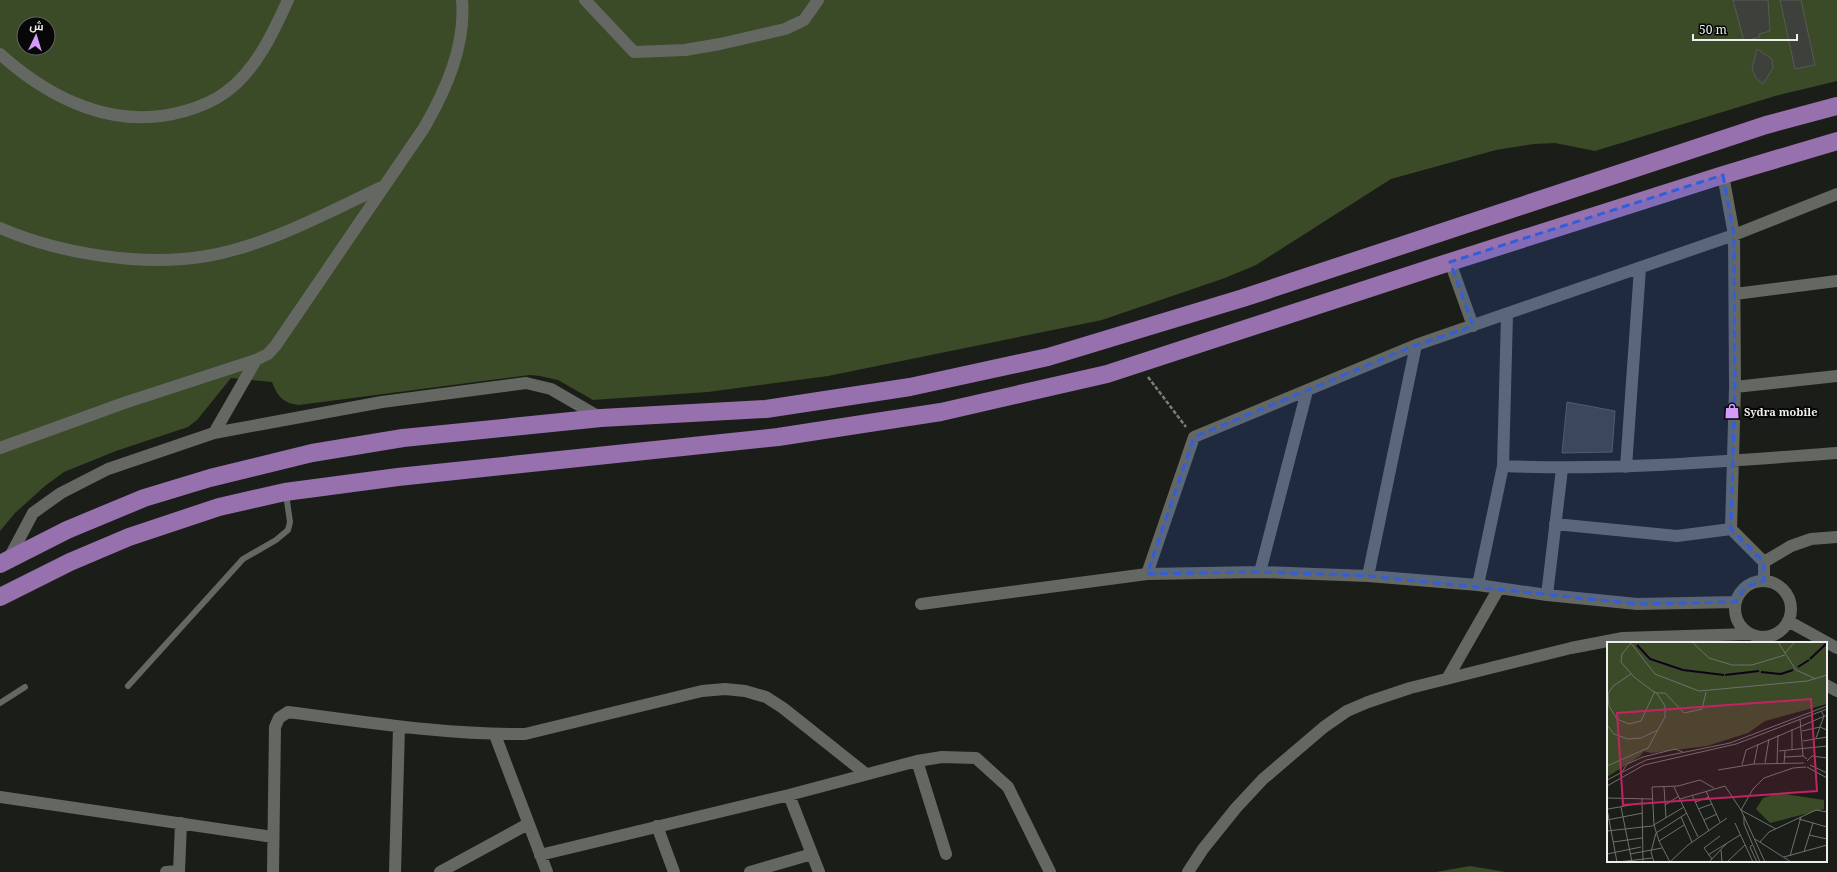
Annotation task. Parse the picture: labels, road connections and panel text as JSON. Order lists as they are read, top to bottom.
{
  "places": {
    "shop": ["Sydra mobile"]
  },
  "scale_bar": "50 m",
  "north": "top"
}
